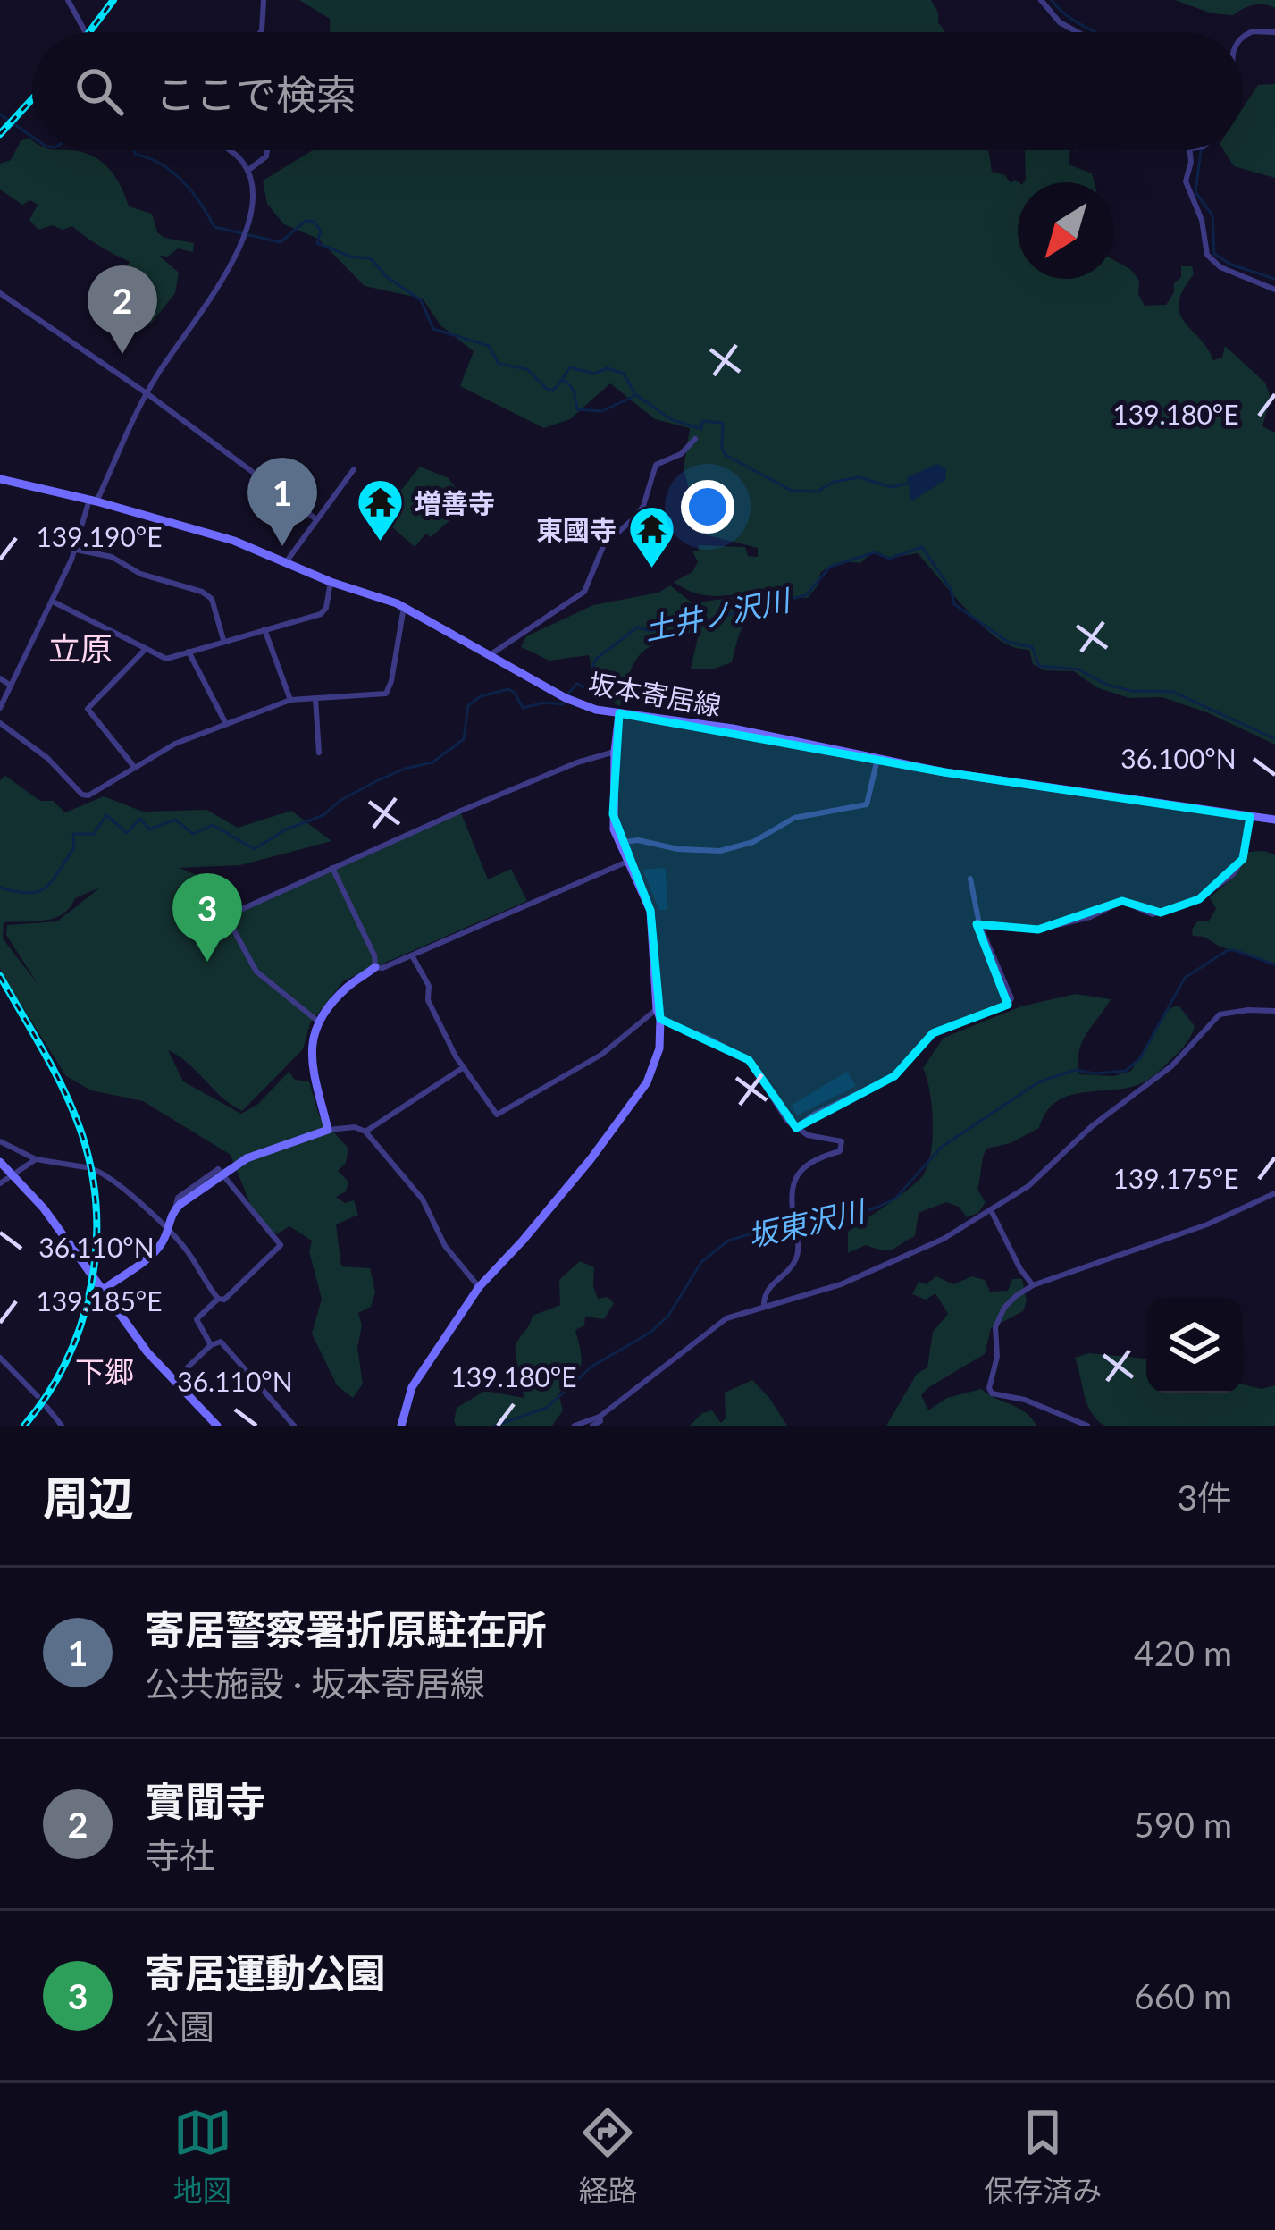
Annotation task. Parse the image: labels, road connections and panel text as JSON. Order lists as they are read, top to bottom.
{
  "streets": {
    "street": ["坂本寄居線"]
  },
  "districts": ["立原", "下郷"],
  "water": ["土井ノ沢川", "坂東沢川"],
  "places": {
    "temple": ["増善寺", "東國寺"]
  },
  "north": "bottom left",
  "page": {
    "search": "ここで検索",
    "pins": ["2", "1", "3"],
    "heading": ["周辺", "3件"],
    "list": [
      {
        "mark": "1",
        "name": "寄居警察署折原駐在所",
        "note": "公共施設 · 坂本寄居線",
        "value": "420 m"
      },
      {
        "mark": "2",
        "name": "實聞寺",
        "note": "寺社",
        "value": "590 m"
      },
      {
        "mark": "3",
        "name": "寄居運動公園",
        "note": "公園",
        "value": "660 m"
      }
    ],
    "nav": ["地図", "経路", "保存済み"]
  },
  "coordinates": [
    "139.180°E",
    "139.190°E",
    "36.100°N",
    "139.175°E",
    "36.110°N",
    "139.185°E"
  ]
}
